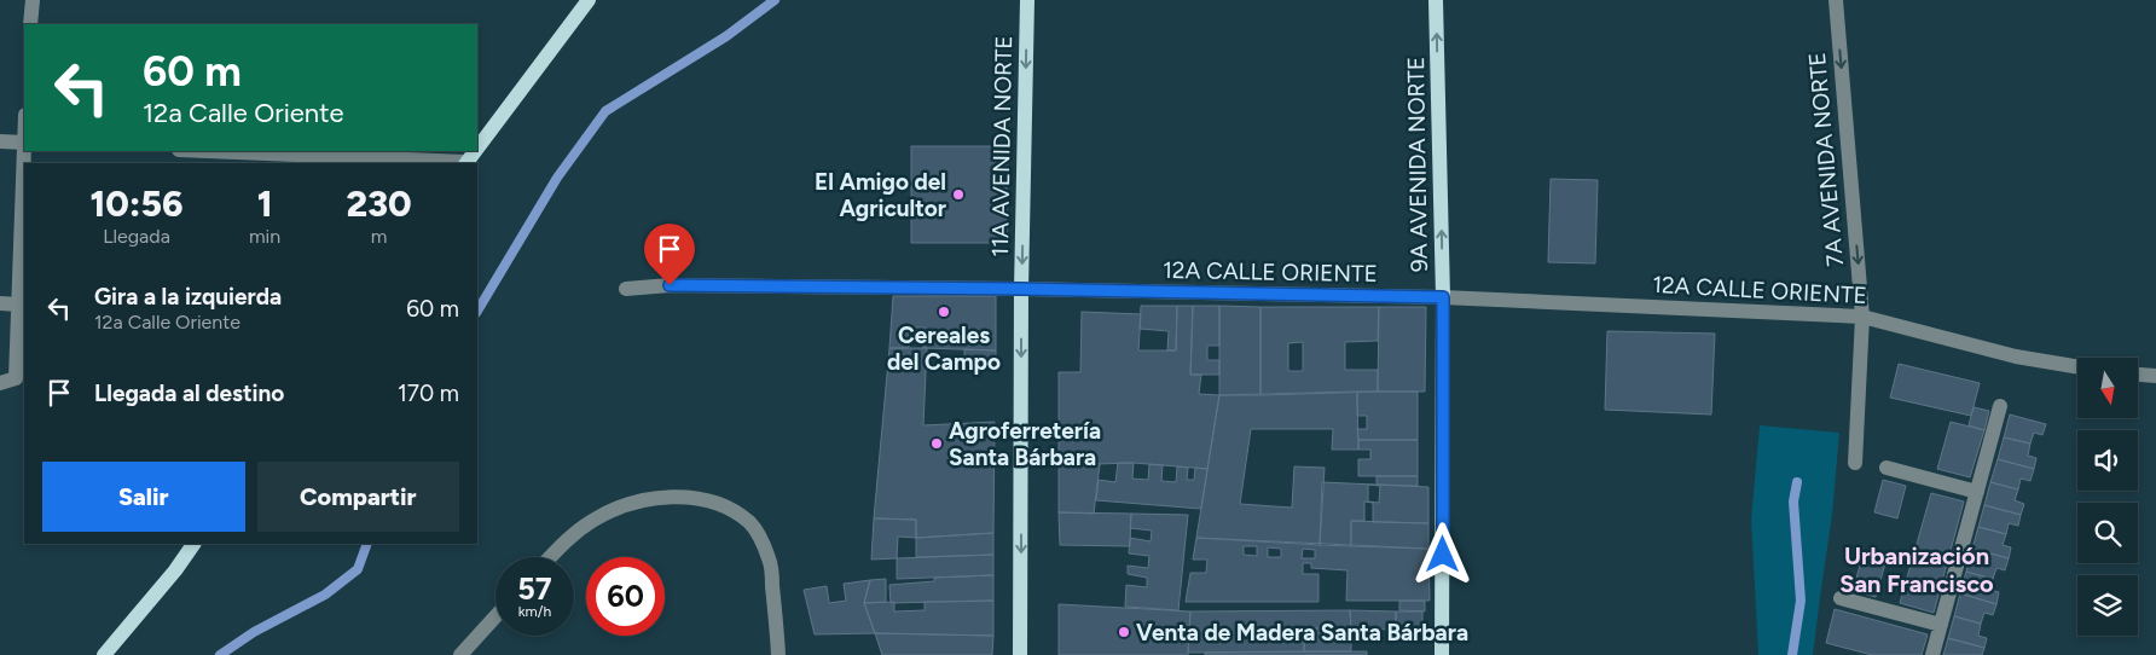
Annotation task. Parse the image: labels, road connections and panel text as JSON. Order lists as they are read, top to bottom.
{
  "streets": {
    "main road": ["11A AVENIDA NORTE", "9A AVENIDA NORTE"],
    "street": ["7A AVENIDA NORTE", "12A CALLE ORIENTE"]
  },
  "crossings": [
    ["11A AVENIDA NORTE", "12A CALLE ORIENTE"],
    ["7A AVENIDA NORTE", "12A CALLE ORIENTE"],
    ["9A AVENIDA NORTE", "12A CALLE ORIENTE"]
  ],
  "one_way": ["11A AVENIDA NORTE", "7A AVENIDA NORTE", "9A AVENIDA NORTE"],
  "districts": ["Urbanización San Francisco"],
  "places": [
    "El Amigo del Agricultor",
    "Cereales del Campo",
    "Agroferretería Santa Bárbara",
    "Venta de Madera Santa Bárbara"
  ],
  "north": "bottom",
  "page": {
    "turn": ["60 m", "12a Calle Oriente"],
    "eta": [
      "10:56",
      "Llegada",
      "1",
      "min",
      "230",
      "m"
    ],
    "list": [
      {
        "name": "Gira a la izquierda",
        "note": "12a Calle Oriente",
        "value": "60 m"
      },
      {
        "name": "Llegada al destino",
        "value": "170 m"
      }
    ],
    "buttons": ["Salir", "Compartir"],
    "speed": "57 km/h",
    "limit": "60"
  }
}
